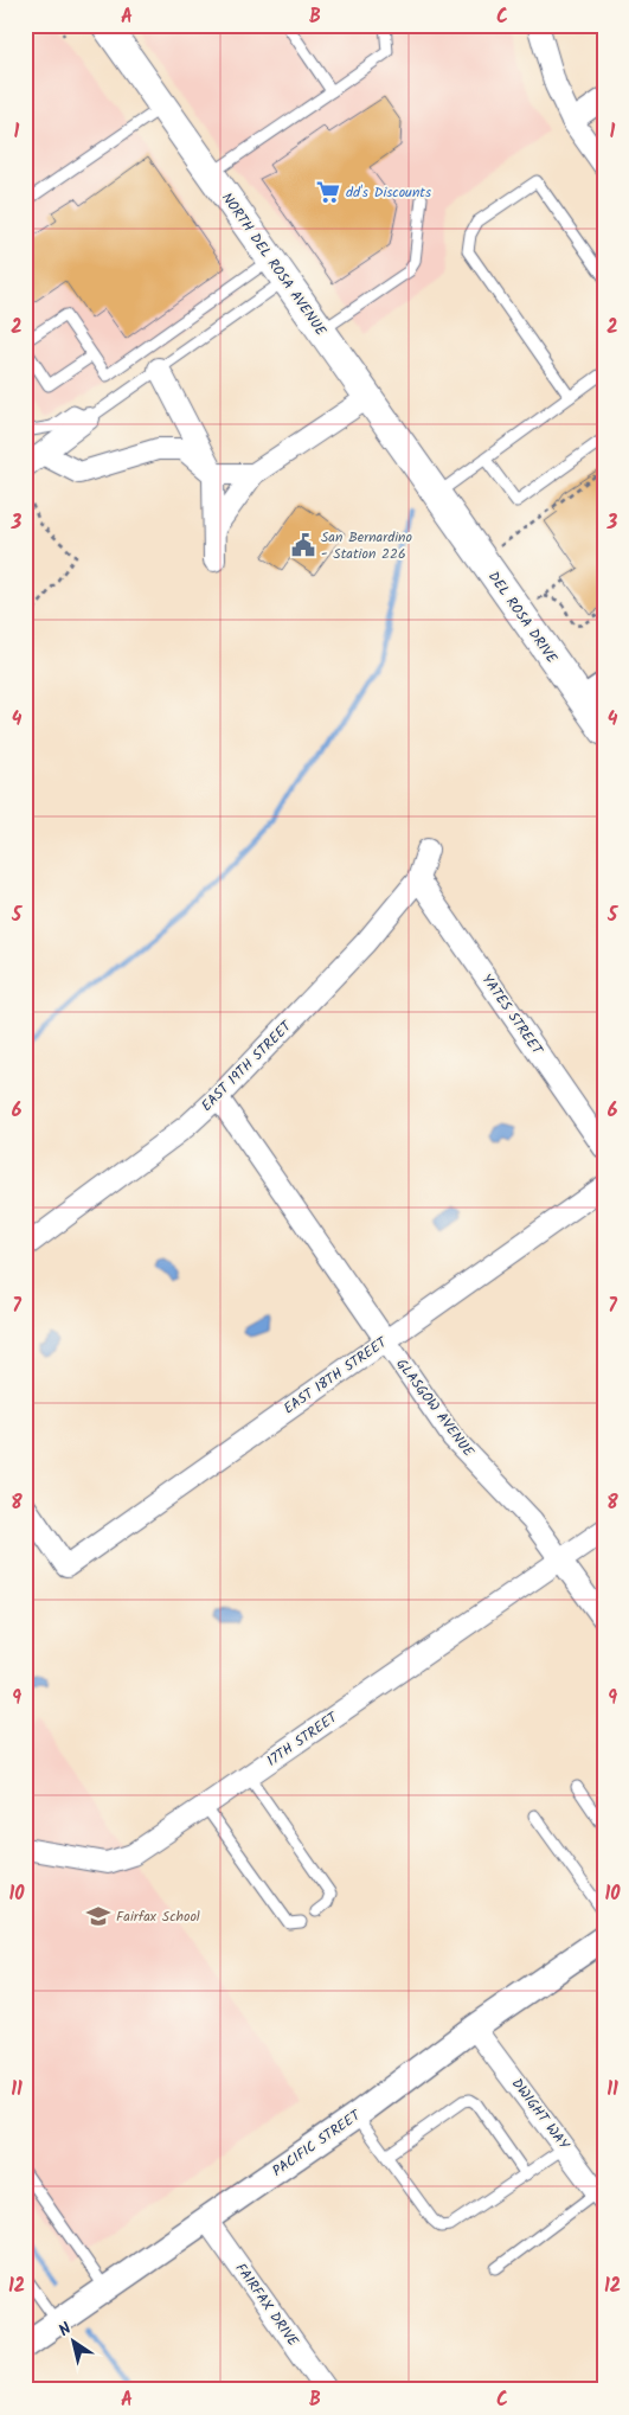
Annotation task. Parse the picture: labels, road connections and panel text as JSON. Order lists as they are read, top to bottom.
{
  "streets": {
    "main road": ["NORTH DEL ROSA AVENUE", "DEL ROSA DRIVE"],
    "street": [
      "YATES STREET",
      "EAST 19TH STREET",
      "EAST 18TH STREET",
      "GLASGOW AVENUE",
      "17TH STREET",
      "DWIGHT WAY",
      "PACIFIC STREET",
      "FAIRFAX DRIVE"
    ]
  },
  "crossings": [
    ["NORTH DEL ROSA AVENUE", "DEL ROSA DRIVE"],
    ["YATES STREET", "EAST 19TH STREET"],
    ["EAST 19TH STREET", "GLASGOW AVENUE"],
    ["EAST 18TH STREET", "GLASGOW AVENUE"],
    ["GLASGOW AVENUE", "17TH STREET"],
    ["DWIGHT WAY", "PACIFIC STREET"],
    ["PACIFIC STREET", "FAIRFAX DRIVE"]
  ],
  "places": {
    "supermarket": ["dd's Discounts"],
    "public building": ["San Bernardino - Station 226"],
    "school or university": ["Fairfax School"]
  },
  "north": "top left",
  "grid": {
    "columns": ["A", "B", "C"],
    "rows": [
      "1",
      "2",
      "3",
      "4",
      "5",
      "6",
      "7",
      "8",
      "9",
      "10",
      "11",
      "12"
    ]
  }
}
